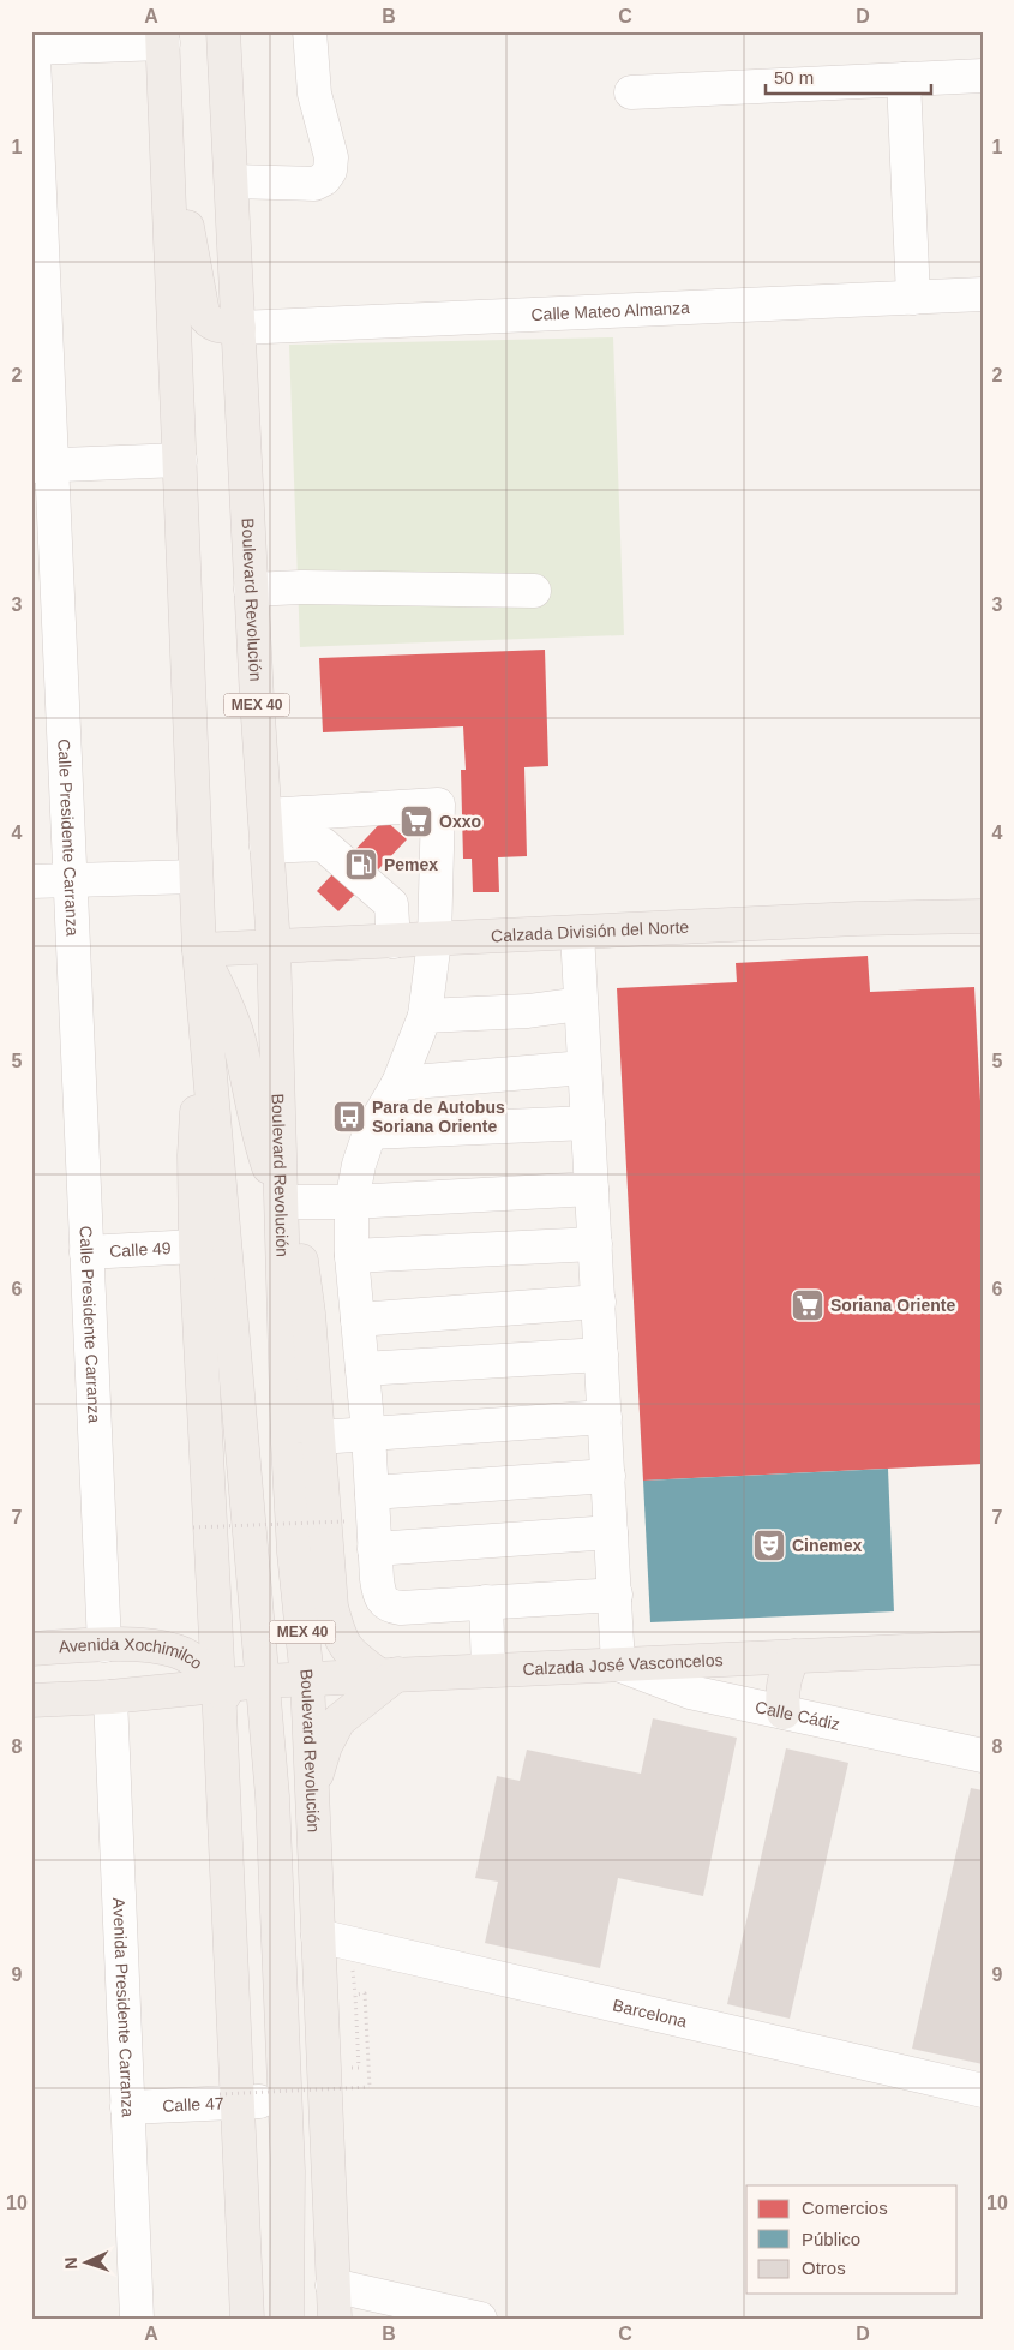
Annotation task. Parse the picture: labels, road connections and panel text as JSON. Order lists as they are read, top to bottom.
{
  "streets": {
    "main road": [
      "Boulevard Revolución",
      "MEX 40",
      "Calzada División del Norte",
      "Avenida Xochimilco",
      "Calzada José Vasconcelos"
    ],
    "street": [
      "Calle Mateo Almanza",
      "Calle Presidente Carranza",
      "Calle 49",
      "Calle Cádiz",
      "Avenida Presidente Carranza",
      "Barcelona",
      "Calle 47"
    ]
  },
  "crossings": [
    ["Calle Mateo Almanza", "Boulevard Revolución"],
    ["Boulevard Revolución", "Calzada División del Norte"],
    ["Boulevard Revolución", "Calzada José Vasconcelos"],
    ["Boulevard Revolución", "Barcelona"],
    ["MEX 40", "Calzada División del Norte"],
    ["MEX 40", "Avenida Xochimilco"],
    ["MEX 40", "Calzada José Vasconcelos"],
    ["Calle Presidente Carranza", "Calle 49"],
    ["Calle Presidente Carranza", "Avenida Xochimilco"],
    ["Avenida Xochimilco", "Calzada José Vasconcelos"],
    ["Avenida Xochimilco", "Avenida Presidente Carranza"],
    ["Calzada José Vasconcelos", "Calle Cádiz"],
    ["Avenida Presidente Carranza", "Calle 47"]
  ],
  "places": {
    "supermarket": ["Oxxo", "Soriana Oriente"],
    "fuel station": ["Pemex"],
    "bus stop": ["Para de Autobus Soriana Oriente"],
    "theatre": ["Cinemex"]
  },
  "legend": ["Comercios", "Público", "Otros"],
  "scale_bar": "50 m",
  "north": "left",
  "grid": {
    "columns": [
      "A",
      "B",
      "C",
      "D"
    ],
    "rows": [
      "1",
      "2",
      "3",
      "4",
      "5",
      "6",
      "7",
      "8",
      "9",
      "10"
    ]
  }
}
